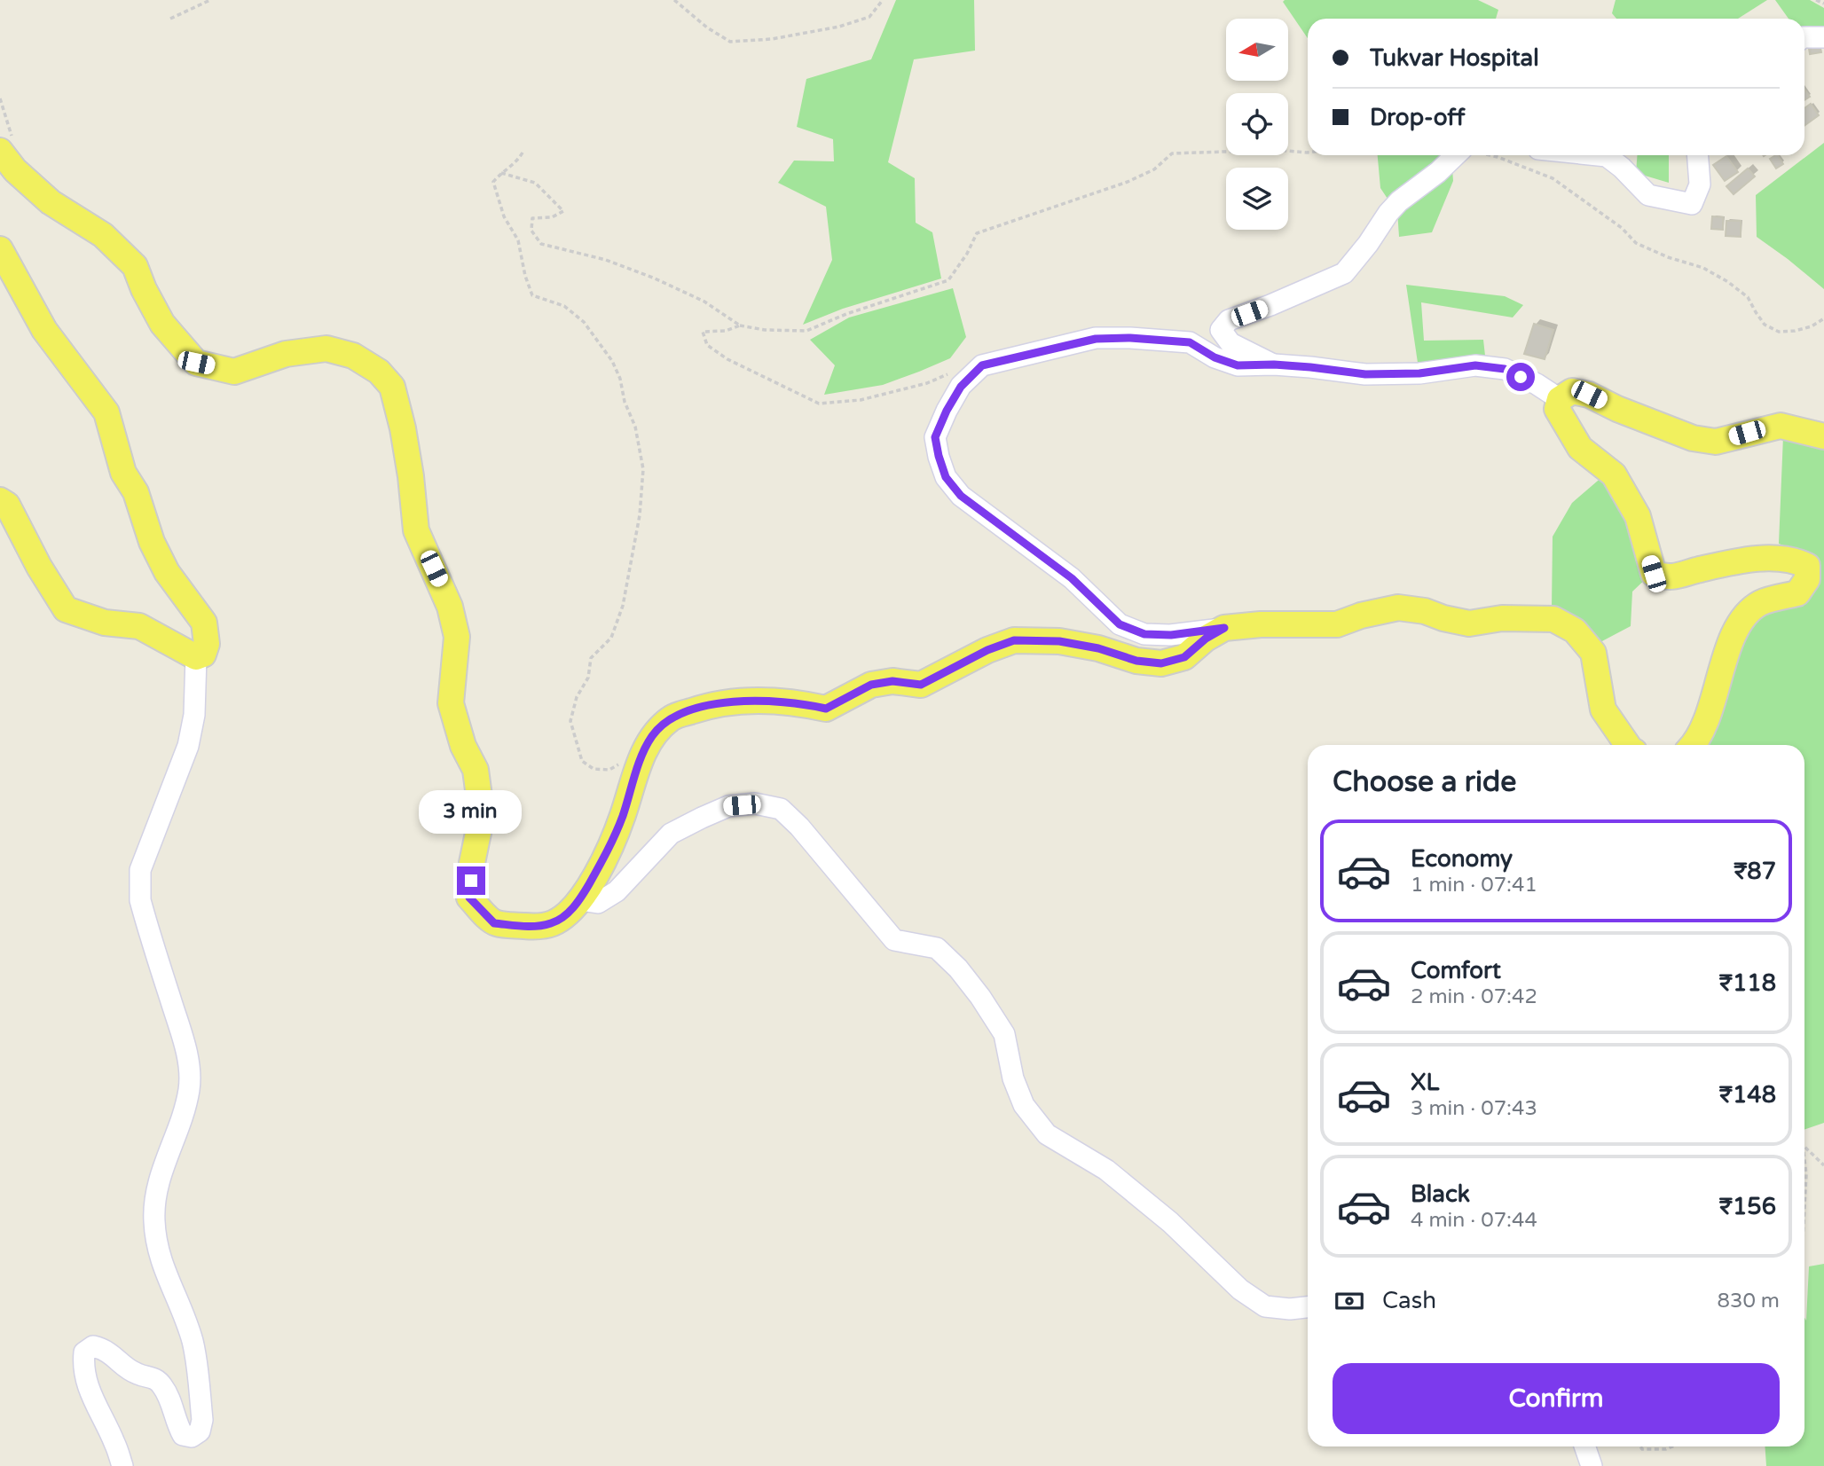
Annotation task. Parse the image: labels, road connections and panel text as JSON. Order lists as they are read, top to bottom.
{
  "north": "left",
  "page": {
    "banner": ["Tukvar Hospital", "Drop-off"],
    "heading": "Choose a ride",
    "bubble": "3 min",
    "list": [
      {
        "name": "Economy",
        "note": "1 min · 07:41",
        "value": "₹87"
      },
      {
        "name": "Comfort",
        "note": "2 min · 07:42",
        "value": "₹118"
      },
      {
        "name": "XL",
        "note": "3 min · 07:43",
        "value": "₹148"
      },
      {
        "name": "Black",
        "note": "4 min · 07:44",
        "value": "₹156"
      }
    ],
    "pay": ["Cash", "830 m"],
    "buttons": "Confirm"
  }
}
